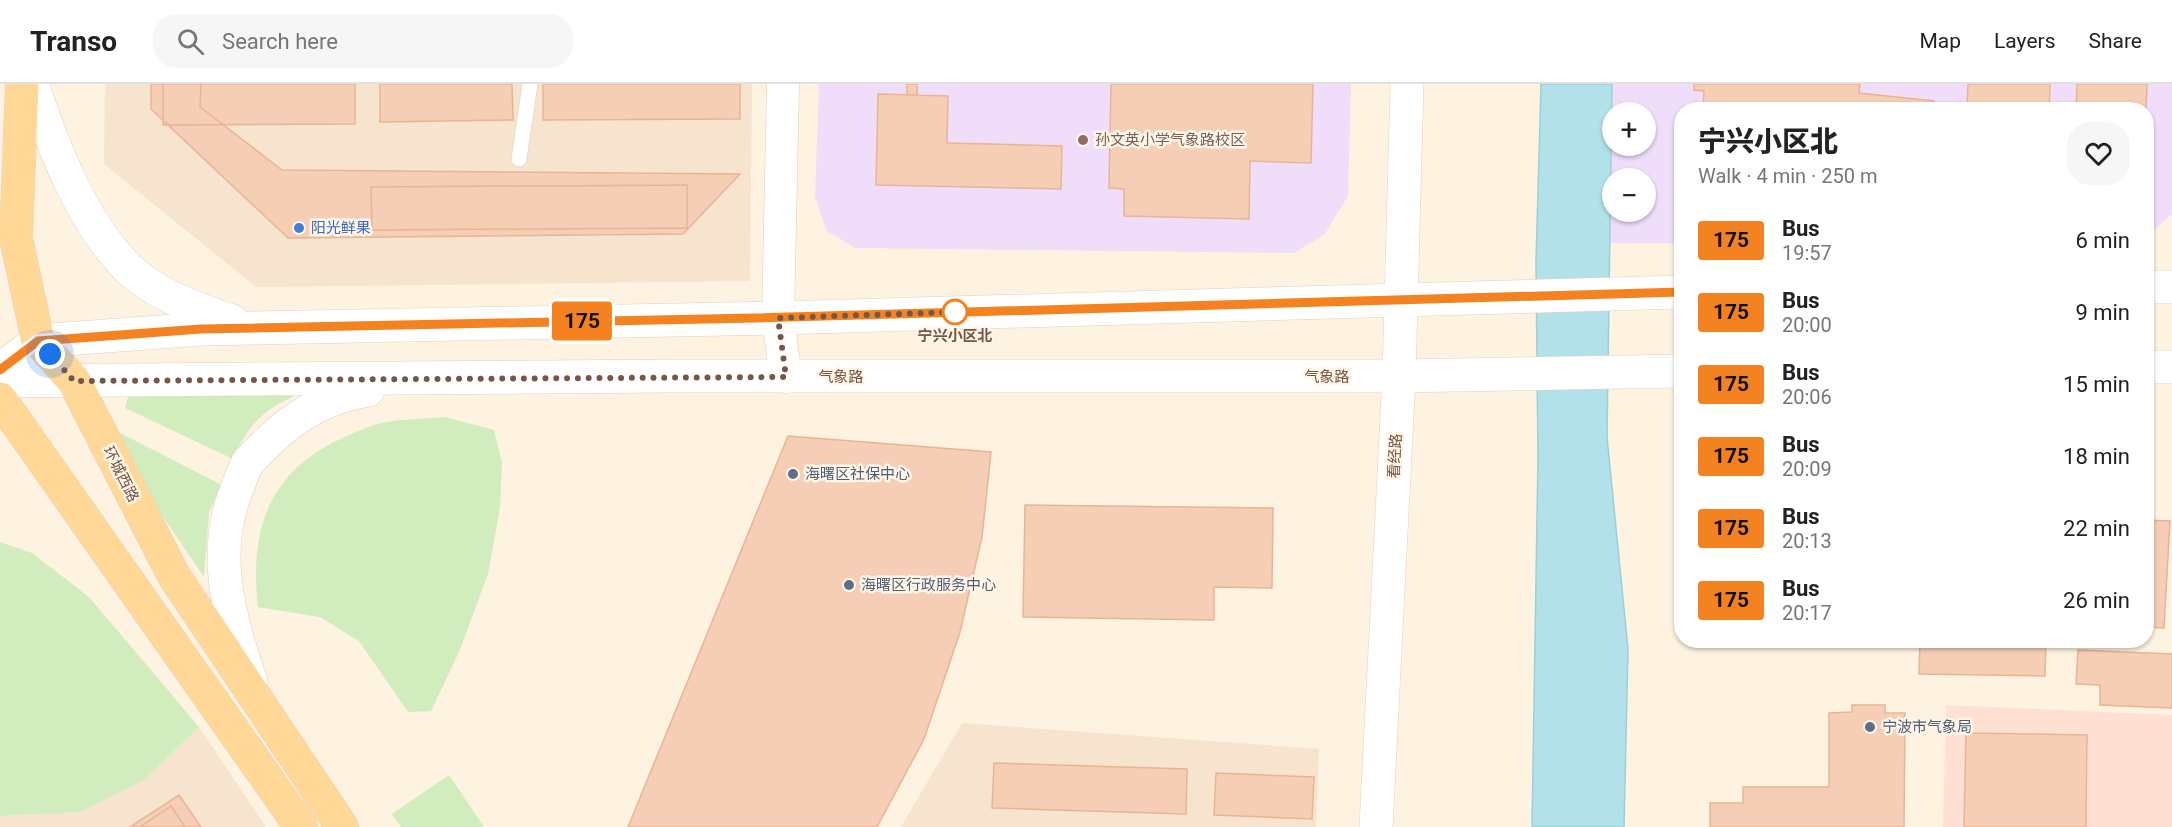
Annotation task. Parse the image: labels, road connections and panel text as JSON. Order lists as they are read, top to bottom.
{
  "streets": {
    "main road": ["环城西路"],
    "street": ["气象路", "看经路"]
  },
  "crossings": [
    ["气象路", "看经路"],
    ["气象路", "环城西路"]
  ],
  "places": [
    "孙文英小学气象路校区",
    "阳光鲜果",
    "宁兴小区北",
    "海曙区社保中心",
    "海曙区行政服务中心",
    "宁波市气象局"
  ],
  "lines": ["bus line 175"],
  "page": {
    "header": "Transo",
    "search": "Search here",
    "nav": ["Map", "Layers", "Share"],
    "on_map": "175",
    "map_buttons": ["+", "−"],
    "heading": ["宁兴小区北", "Walk · 4 min · 250 m"],
    "list": [
      {
        "mark": "175",
        "name": "Bus",
        "note": "19:57",
        "value": "6 min"
      },
      {
        "mark": "175",
        "name": "Bus",
        "note": "20:00",
        "value": "9 min"
      },
      {
        "mark": "175",
        "name": "Bus",
        "note": "20:06",
        "value": "15 min"
      },
      {
        "mark": "175",
        "name": "Bus",
        "note": "20:09",
        "value": "18 min"
      },
      {
        "mark": "175",
        "name": "Bus",
        "note": "20:13",
        "value": "22 min"
      },
      {
        "mark": "175",
        "name": "Bus",
        "note": "20:17",
        "value": "26 min"
      }
    ]
  }
}
